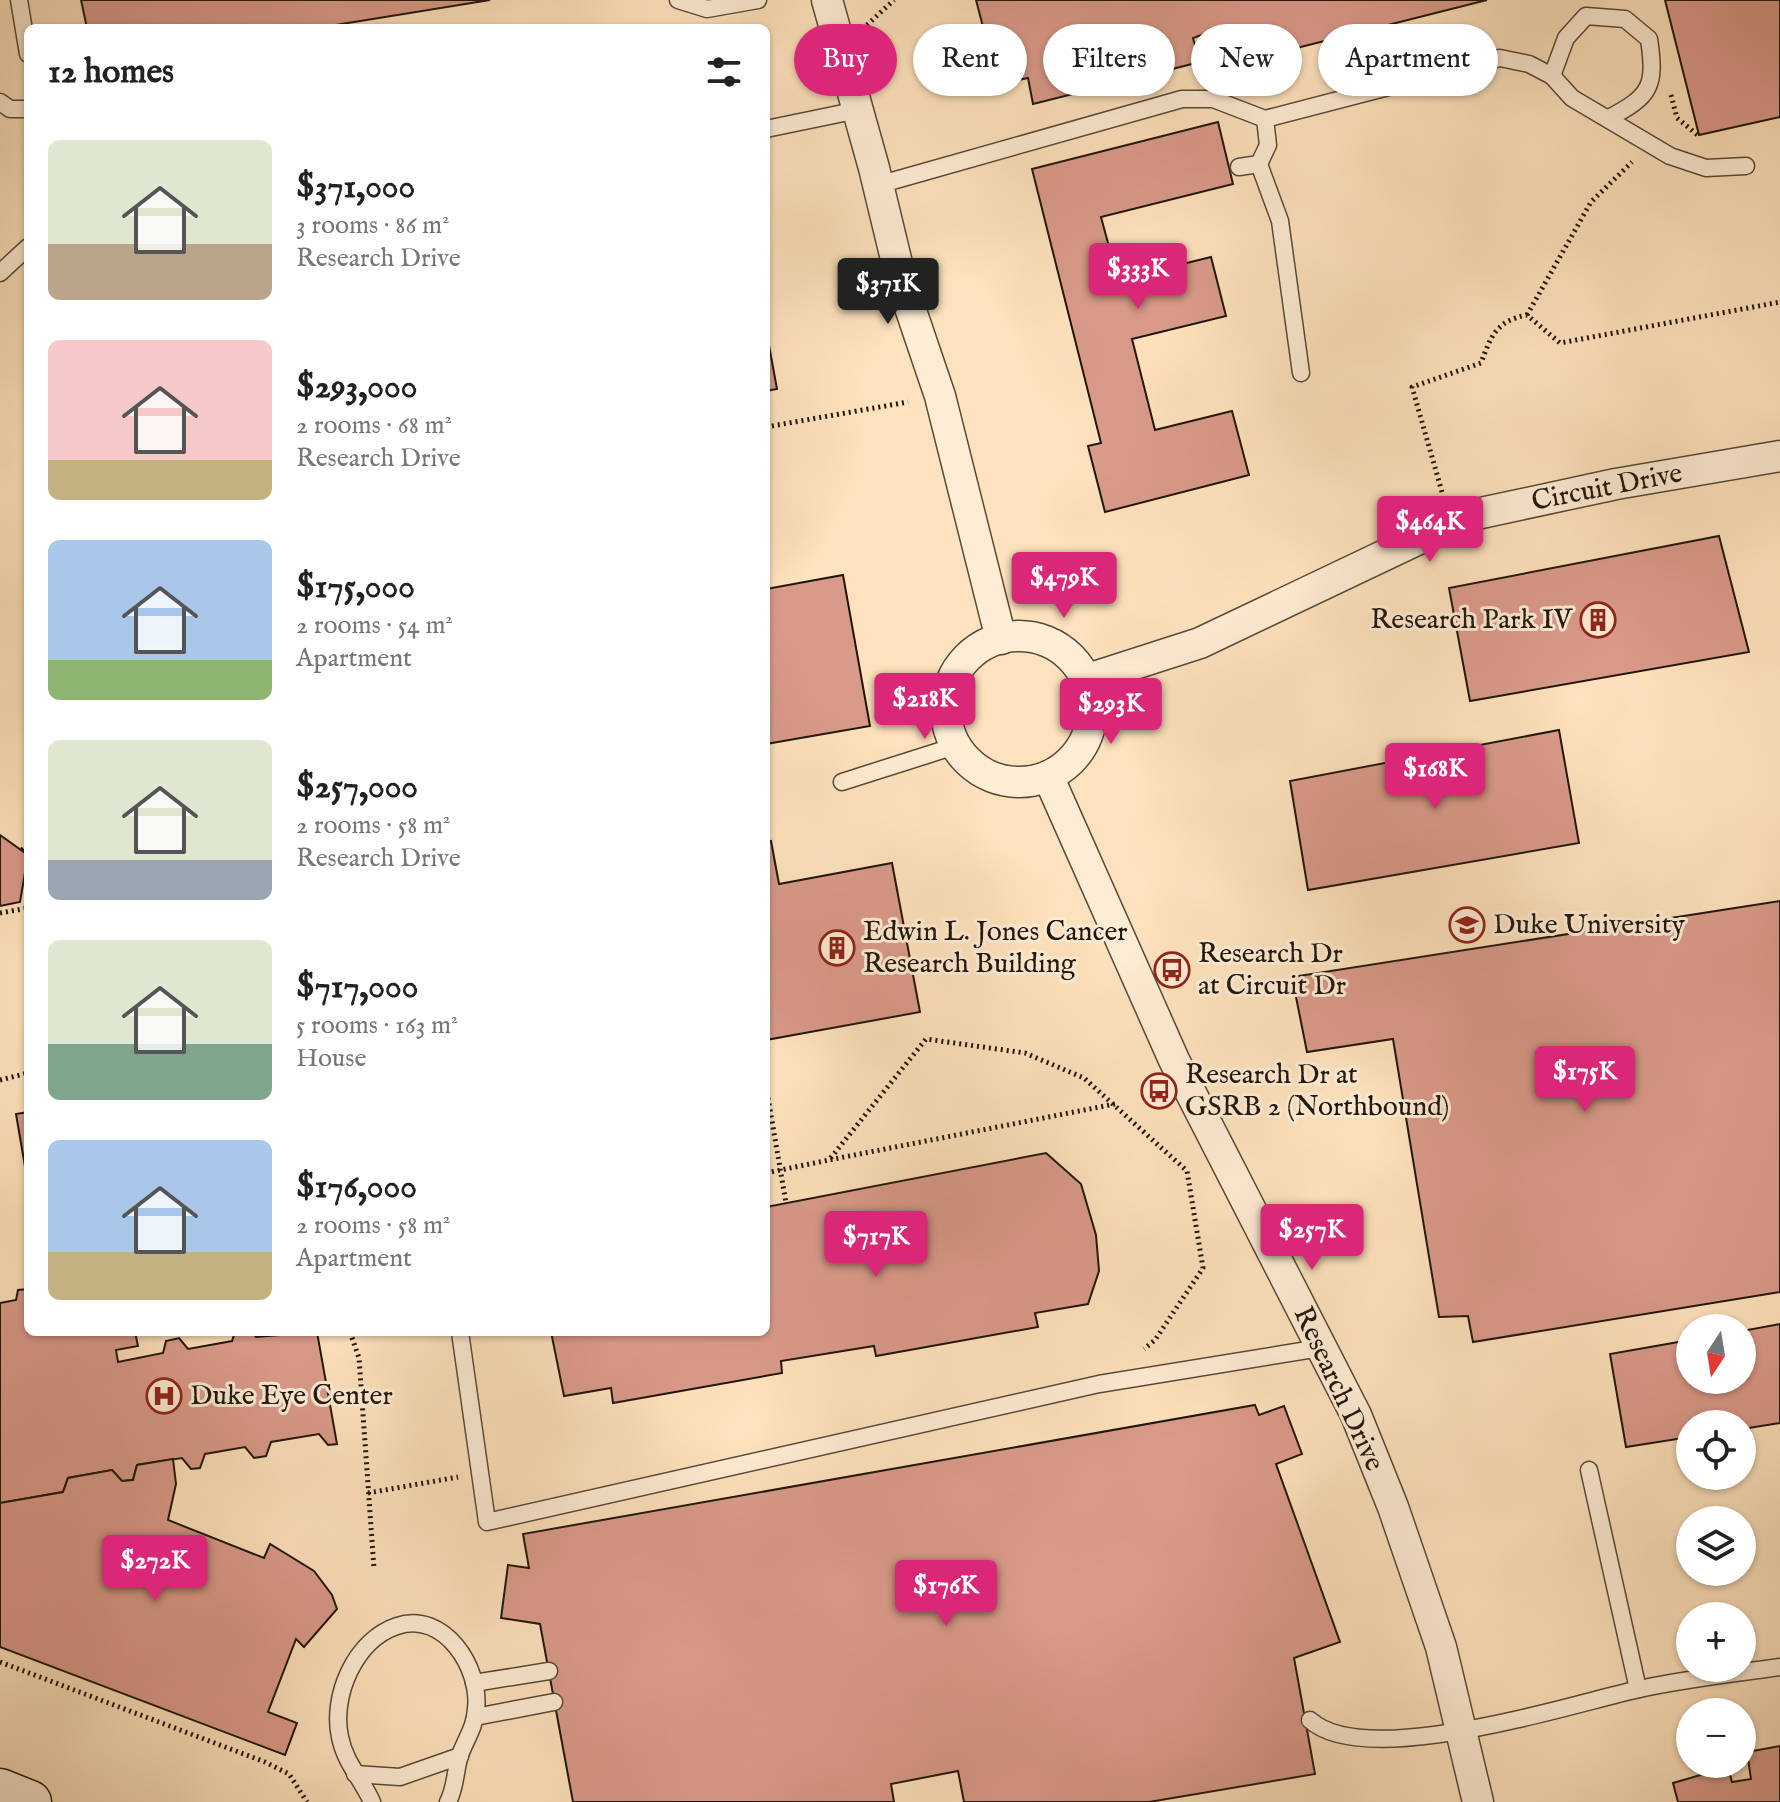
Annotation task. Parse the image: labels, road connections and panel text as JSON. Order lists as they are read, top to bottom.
{
  "streets": {
    "street": ["Circuit Drive", "Research Drive"]
  },
  "crossings": [
    ["Circuit Drive", "Research Drive"]
  ],
  "places": {
    "building": ["Research Park IV", "Edwin L. Jones Cancer Research Building"],
    "school or university": ["Duke University"],
    "bus stop": ["Research Dr at Circuit Dr", "Research Dr at GSRB 2 (Northbound)"],
    "hospital": ["Duke Eye Center"]
  },
  "north": "bottom",
  "page": {
    "chip": [
      "Buy",
      "Rent",
      "Filters",
      "New",
      "Apartment"
    ],
    "heading": "12 homes",
    "list": [
      {
        "name": "$371,000",
        "note": "3 rooms · 86 m² · Research Drive"
      },
      {
        "name": "$293,000",
        "note": "2 rooms · 68 m² · Research Drive"
      },
      {
        "name": "$175,000",
        "note": "2 rooms · 54 m² · Apartment"
      },
      {
        "name": "$257,000",
        "note": "2 rooms · 58 m² · Research Drive"
      },
      {
        "name": "$717,000",
        "note": "5 rooms · 163 m² · House"
      },
      {
        "name": "$176,000",
        "note": "2 rooms · 58 m² · Apartment"
      }
    ],
    "price": [
      "$333K",
      "$371K",
      "$464K",
      "$479K",
      "$218K",
      "$293K",
      "$168K",
      "$175K",
      "$257K",
      "$717K",
      "$272K",
      "$176K"
    ],
    "map_buttons": ["+", "−"]
  }
}
